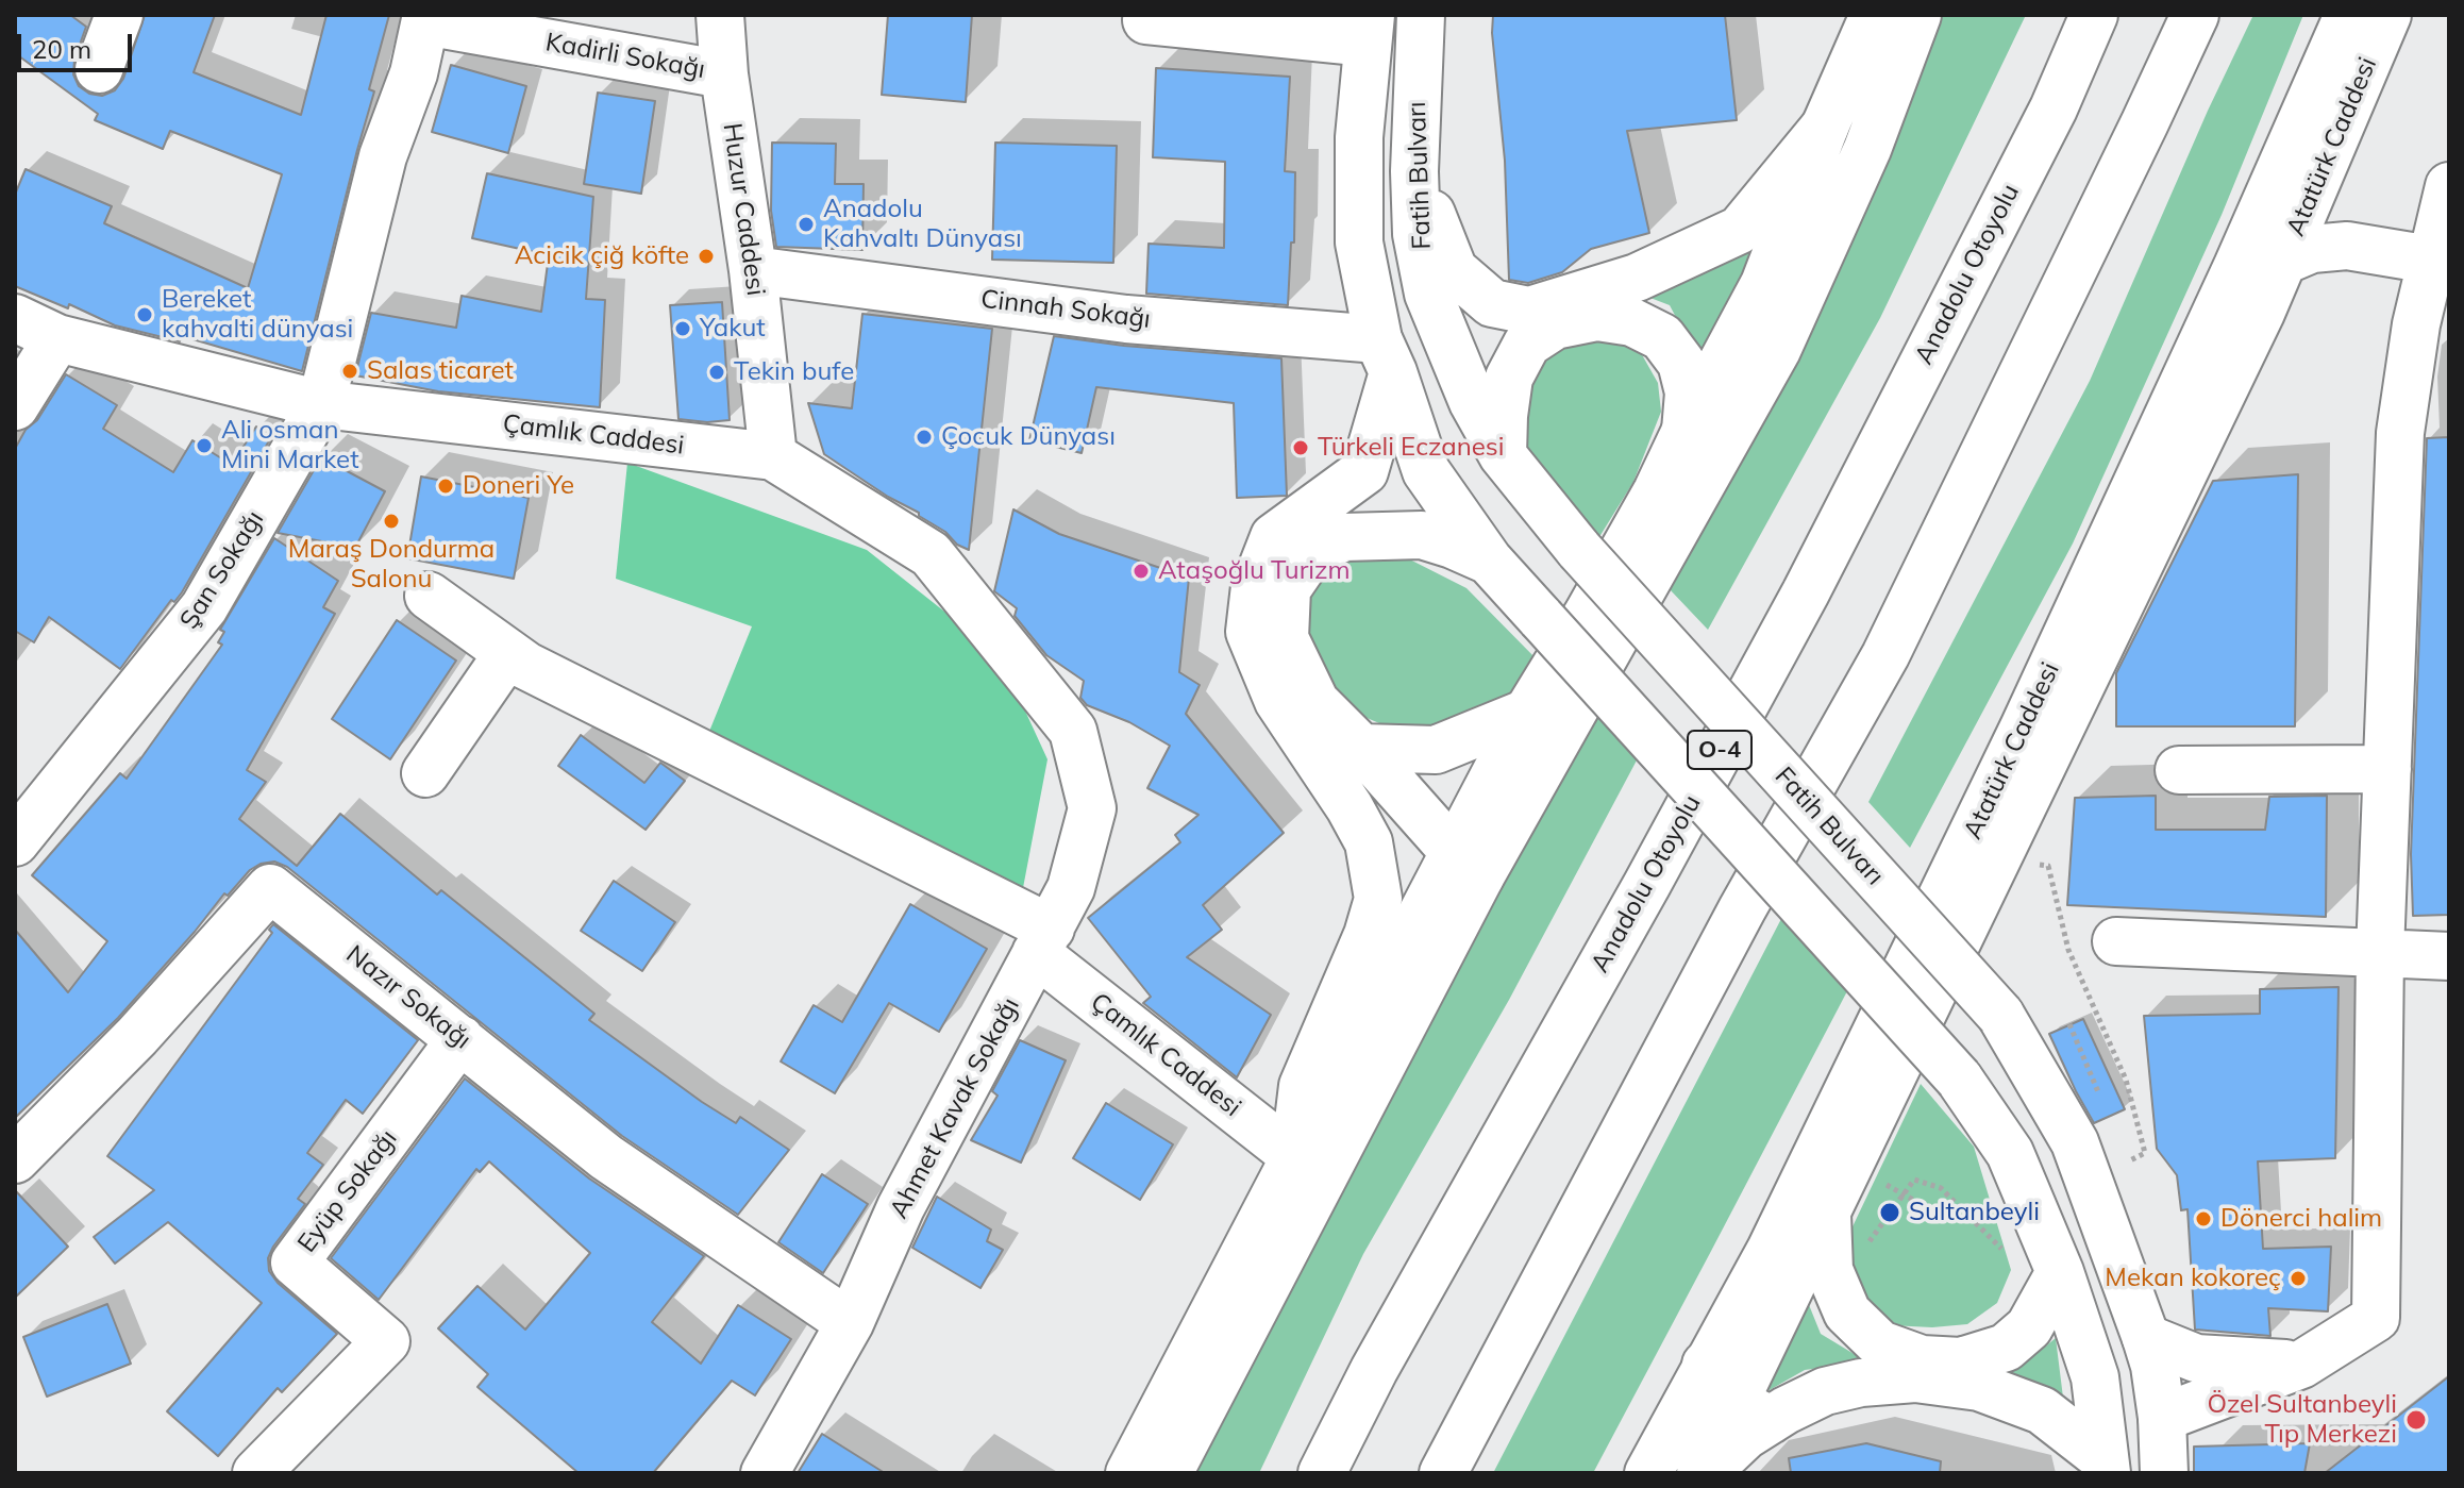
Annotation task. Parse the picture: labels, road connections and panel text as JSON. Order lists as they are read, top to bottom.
{
  "streets": {
    "main road": [
      "Kadirli Sokağı",
      "Atatürk Caddesi",
      "Fatih Bulvarı",
      "Huzur Caddesi",
      "Anadolu Otoyolu",
      "Cinnah Sokağı",
      "Çamlık Caddesi",
      "Şan Sokağı",
      "O-4",
      "Nazır Sokağı",
      "Ahmet Kavak Sokağı",
      "Eyüp Sokağı"
    ]
  },
  "crossings": [
    ["Kadirli Sokağı", "Huzur Caddesi"],
    ["Kadirli Sokağı", "Şan Sokağı"],
    ["Huzur Caddesi", "Cinnah Sokağı"],
    ["Huzur Caddesi", "Çamlık Caddesi"],
    ["Çamlık Caddesi", "Şan Sokağı"],
    ["Çamlık Caddesi", "Ahmet Kavak Sokağı"],
    ["Nazır Sokağı", "Ahmet Kavak Sokağı"],
    ["Nazır Sokağı", "Eyüp Sokağı"]
  ],
  "places": [
    "Anadolu Kahvaltı Dünyası",
    "Acicik çiğ köfte",
    "Bereket kahvalti dünyasi",
    "Yakut",
    "Salas ticaret",
    "Tekin bufe",
    "Çocuk Dünyası",
    "Ali osman Mini Market",
    "Türkeli Eczanesi",
    "Doneri Ye",
    "Maraş Dondurma Salonu",
    "Ataşoğlu Turizm",
    "Sultanbeyli",
    "Dönerci halim",
    "Mekan kokoreç",
    "Özel Sultanbeyli Tıp Merkezi"
  ],
  "scale_bar": "20 m"
}
